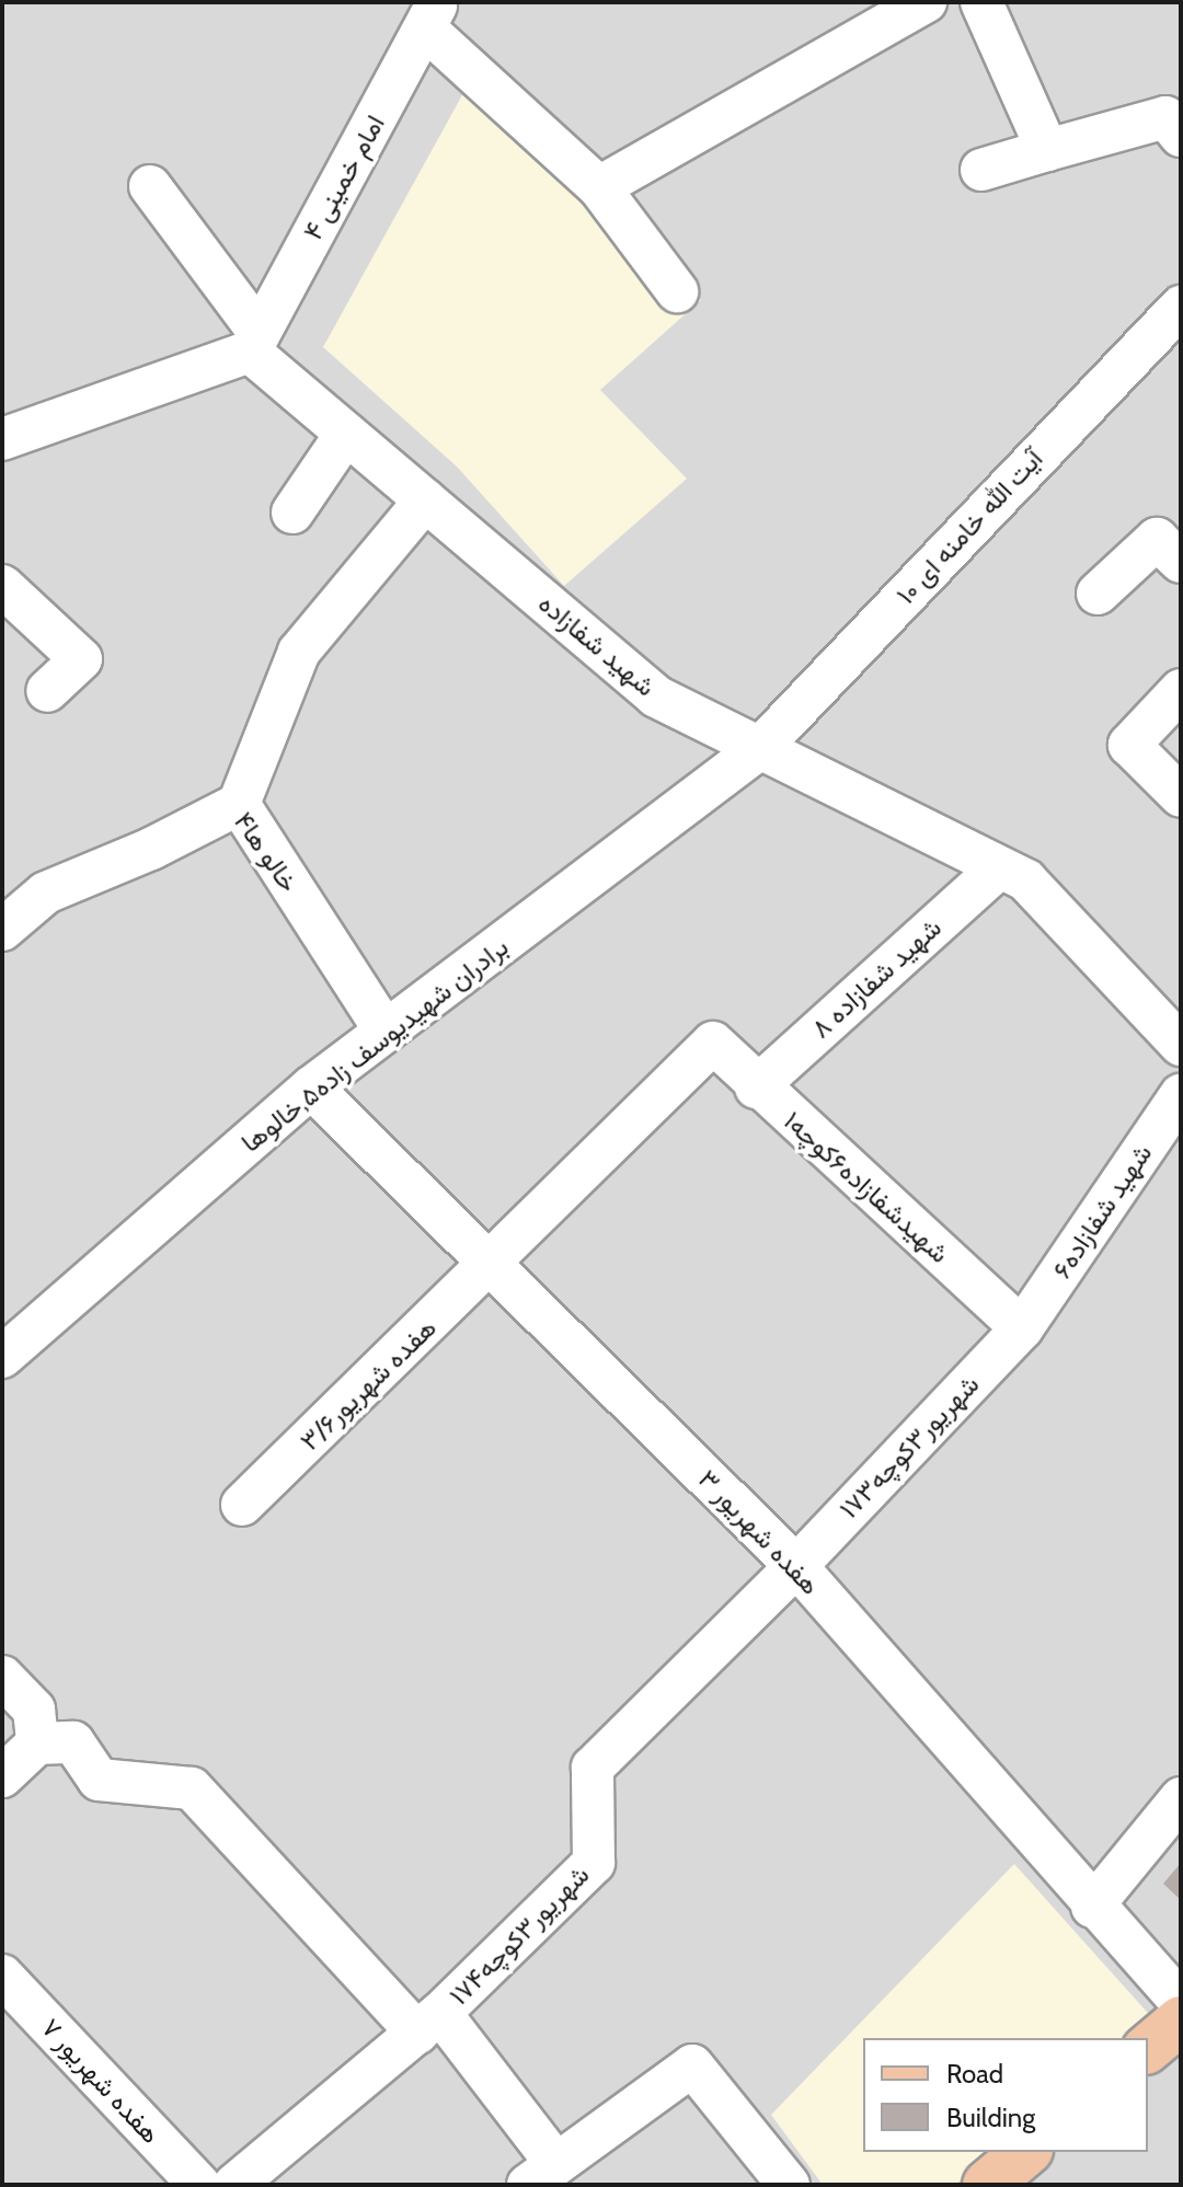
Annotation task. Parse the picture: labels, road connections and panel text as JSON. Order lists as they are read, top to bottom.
{
  "streets": {
    "street": [
      "امام خمینی ۴",
      "آیت الله خامنه ای ۱۰",
      "شهید شفازاده",
      "خالو ها۴",
      "شهید شفازاده ۸",
      "برادران شهیدیوسف زاده۵,خالوها",
      "شهیدشفازاده۶کوچه۱",
      "شهید شفازاده۶",
      "هفده شهریور۳/۶",
      "۱۷شهریور۳کوچه۳",
      "هفده شهریور ۳",
      "۱۷شهریور۳کوچه۴",
      "هفده شهریور ۷"
    ]
  },
  "crossings": [
    ["امام خمینی ۴", "شهید شفازاده"],
    ["آیت الله خامنه ای ۱۰", "شهید شفازاده"],
    ["آیت الله خامنه ای ۱۰", "برادران شهیدیوسف زاده۵,خالوها"],
    ["شهید شفازاده", "شهید شفازاده ۸"],
    ["شهید شفازاده", "برادران شهیدیوسف زاده۵,خالوها"],
    ["خالو ها۴", "برادران شهیدیوسف زاده۵,خالوها"],
    ["شهید شفازاده ۸", "شهیدشفازاده۶کوچه۱"],
    ["برادران شهیدیوسف زاده۵,خالوها", "هفده شهریور ۳"],
    ["شهیدشفازاده۶کوچه۱", "شهید شفازاده۶"],
    ["شهیدشفازاده۶کوچه۱", "هفده شهریور۳/۶"],
    ["شهیدشفازاده۶کوچه۱", "۱۷شهریور۳کوچه۳"],
    ["شهید شفازاده۶", "۱۷شهریور۳کوچه۳"],
    ["هفده شهریور۳/۶", "هفده شهریور ۳"],
    ["۱۷شهریور۳کوچه۳", "هفده شهریور ۳"],
    ["۱۷شهریور۳کوچه۳", "۱۷شهریور۳کوچه۴"],
    ["هفده شهریور ۳", "۱۷شهریور۳کوچه۴"]
  ],
  "legend": ["Road", "Building"]
}
